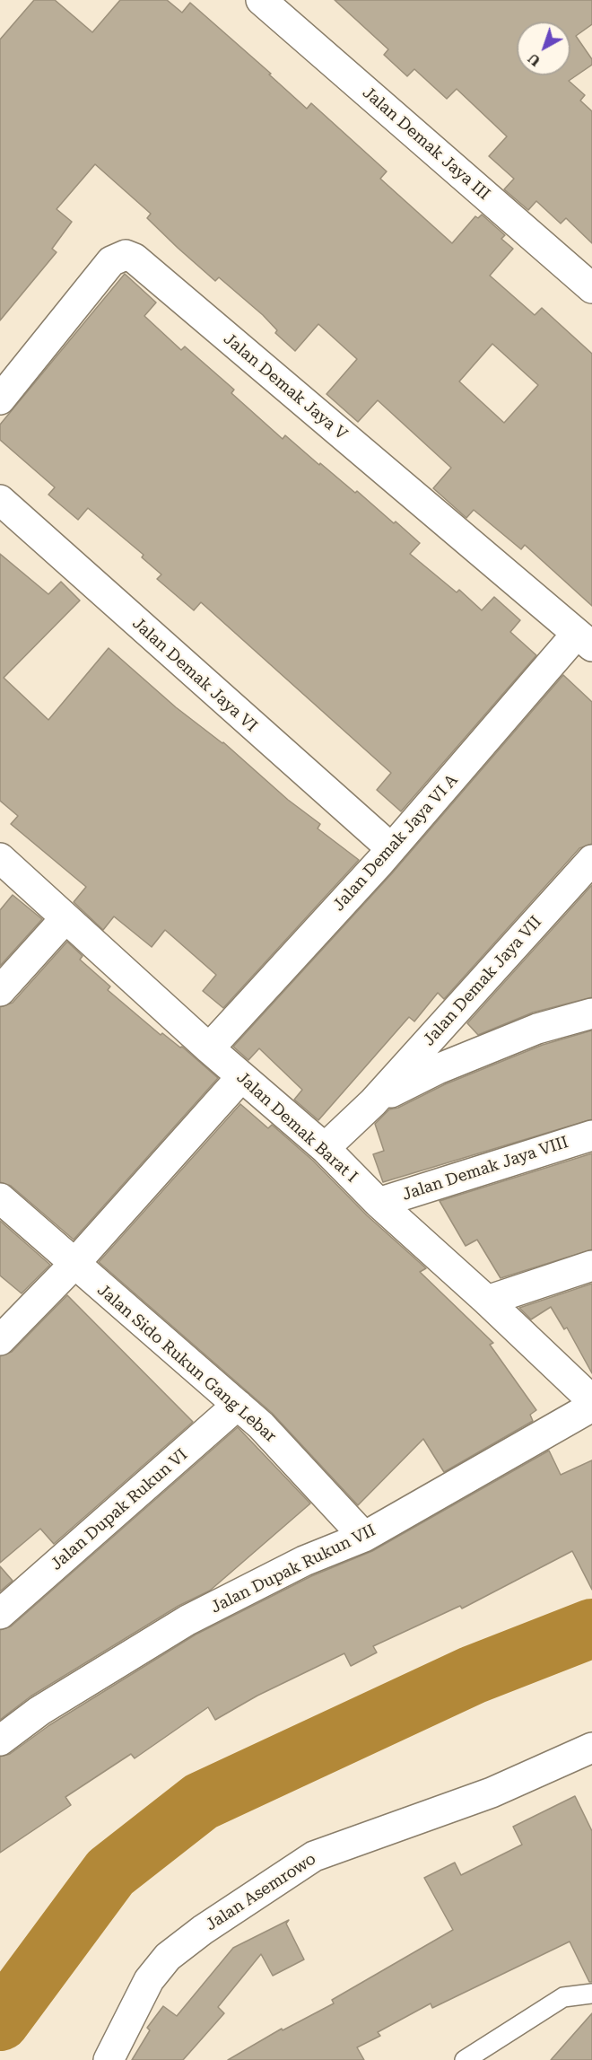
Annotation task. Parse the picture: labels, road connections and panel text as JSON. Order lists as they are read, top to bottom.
{
  "streets": {
    "street": [
      "Jalan Demak Jaya III",
      "Jalan Demak Jaya V",
      "Jalan Demak Jaya VI",
      "Jalan Demak Jaya VI A",
      "Jalan Demak Jaya VII",
      "Jalan Demak Barat I",
      "Jalan Demak Jaya VIII",
      "Jalan Sido Rukun Gang Lebar",
      "Jalan Dupak Rukun VI",
      "Jalan Dupak Rukun VII",
      "Jalan Asemrowo"
    ]
  },
  "crossings": [
    ["Jalan Demak Jaya V", "Jalan Demak Jaya VI A"],
    ["Jalan Demak Jaya VI", "Jalan Demak Jaya VI A"],
    ["Jalan Demak Jaya VI A", "Jalan Demak Barat I"],
    ["Jalan Demak Jaya VII", "Jalan Demak Barat I"],
    ["Jalan Demak Barat I", "Jalan Demak Jaya VIII"],
    ["Jalan Sido Rukun Gang Lebar", "Jalan Dupak Rukun VI"],
    ["Jalan Sido Rukun Gang Lebar", "Jalan Dupak Rukun VII"]
  ],
  "north": "bottom left"
}
